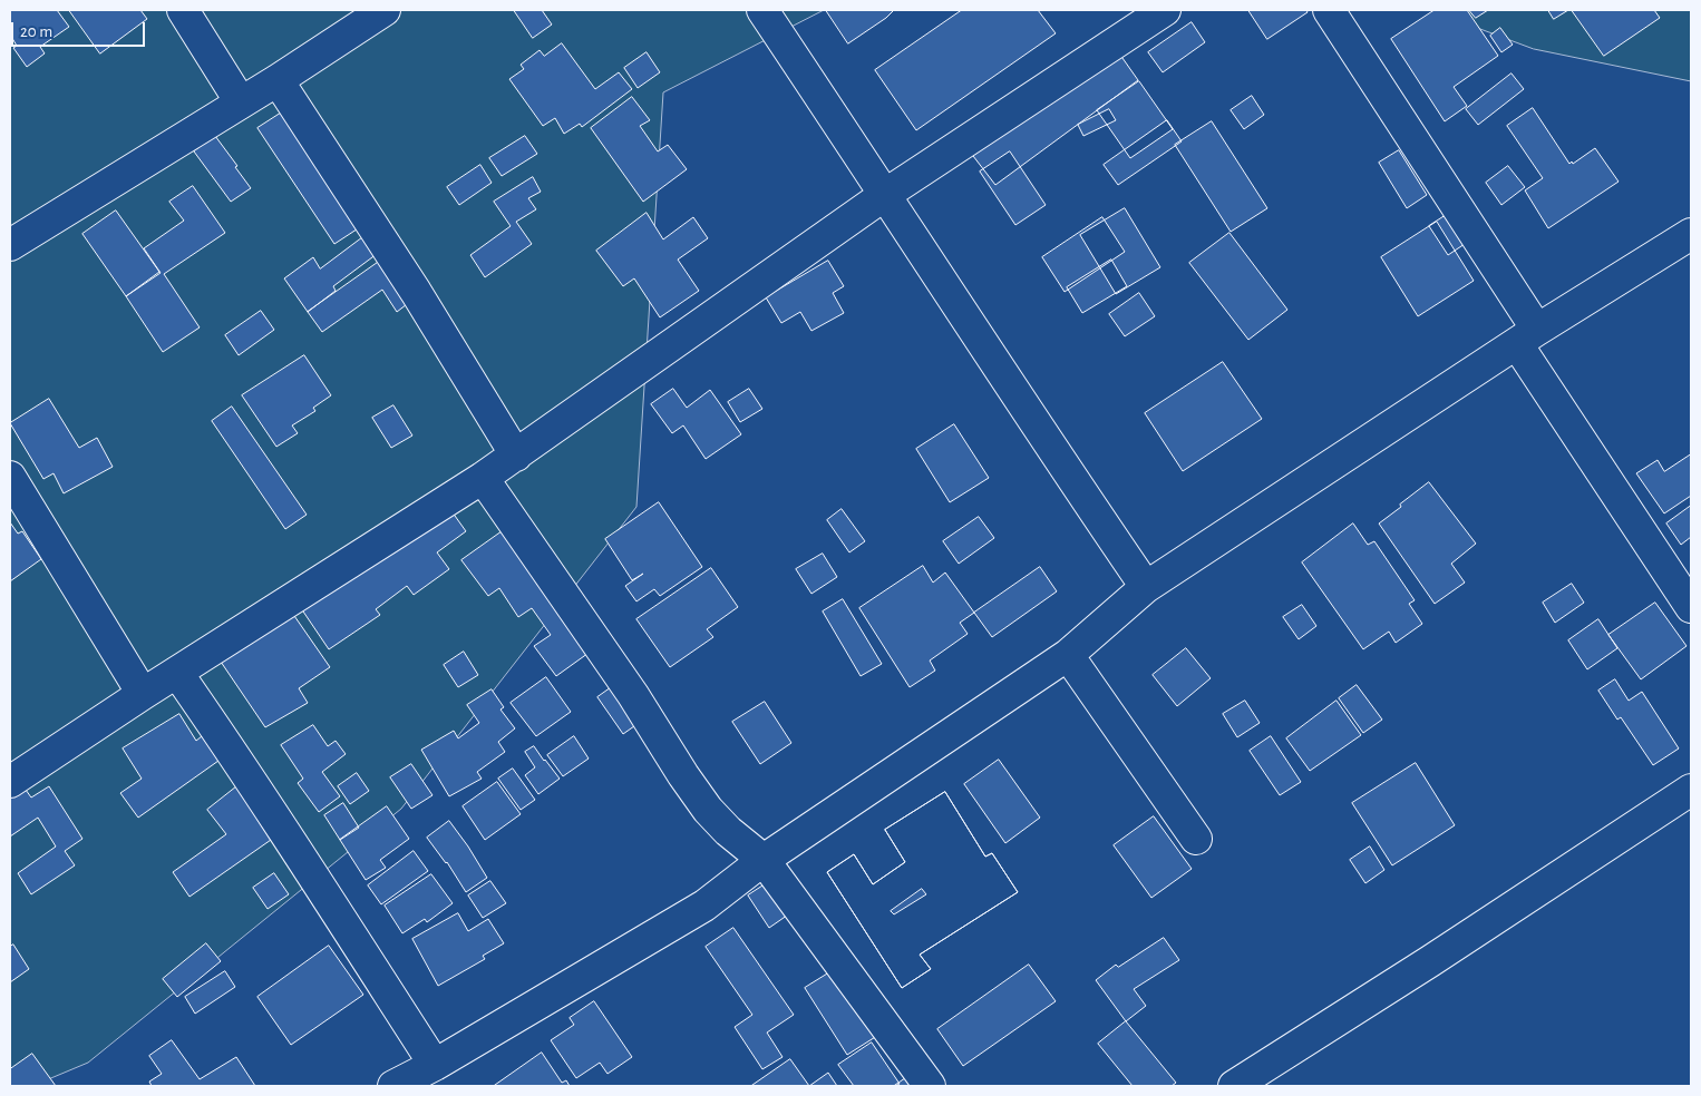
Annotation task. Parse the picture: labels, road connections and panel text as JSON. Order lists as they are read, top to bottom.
{
  "scale_bar": "20 m"
}
